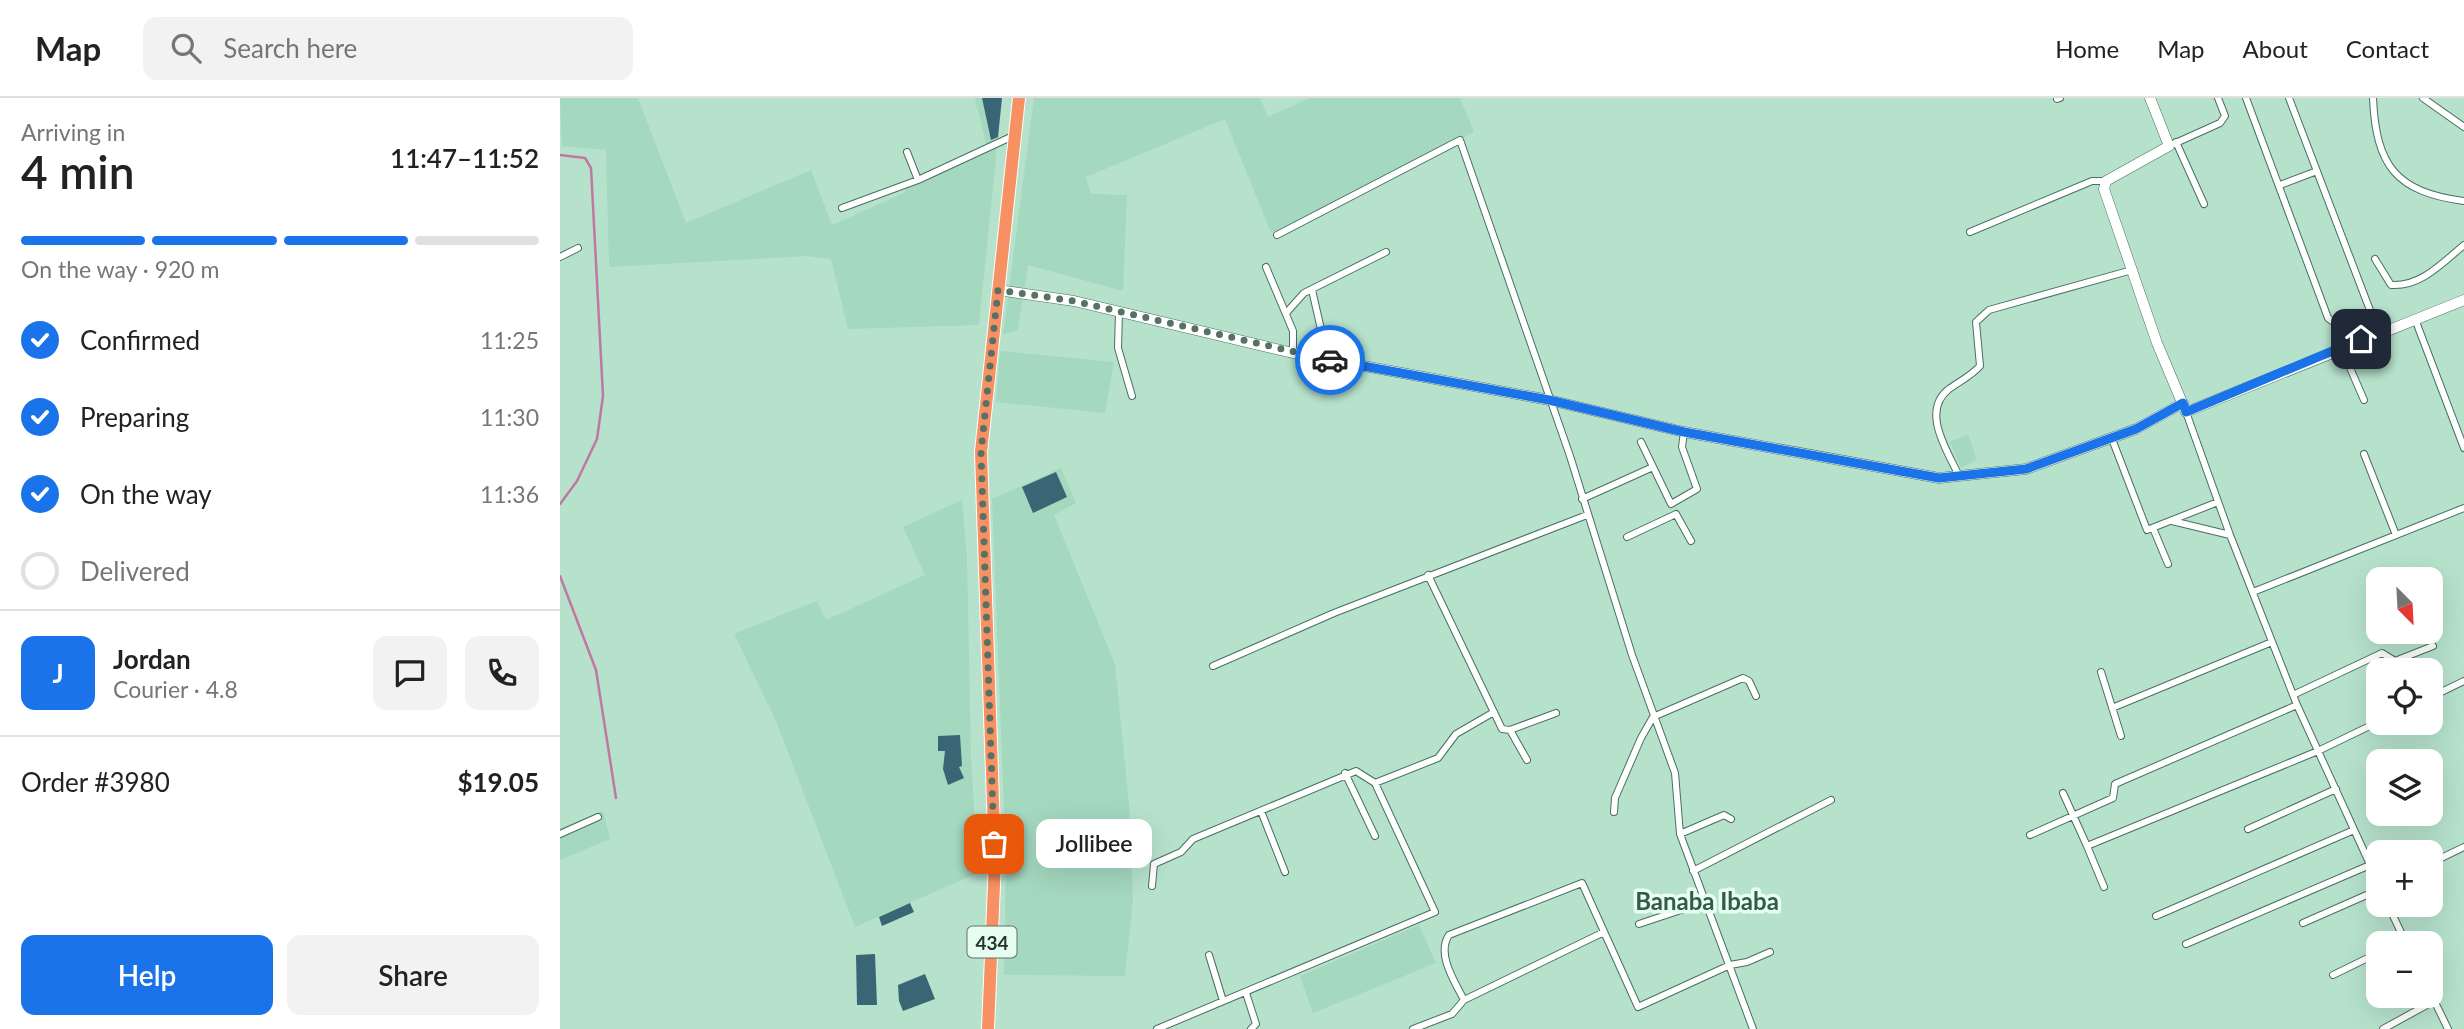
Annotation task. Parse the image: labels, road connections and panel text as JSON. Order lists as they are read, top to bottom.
{
  "streets": {
    "highway": ["434"]
  },
  "districts": ["Banaba Ibaba"],
  "places": ["Jollibee"],
  "north": "bottom right",
  "page": {
    "header": "Map",
    "search": "Search here",
    "nav": [
      "Home",
      "Map",
      "About",
      "Contact"
    ],
    "heading": ["4 min", "Arriving in", "11:47–11:52"],
    "panel": [
      "Jordan",
      "Courier · 4.8",
      "Order #3980",
      "$19.05"
    ],
    "bar": "On the way · 920 m",
    "list": [
      ["Confirmed", "11:25"],
      ["Preparing", "11:30"],
      ["On the way", "11:36"],
      "Delivered"
    ],
    "map_buttons": ["+", "−"],
    "round": "J",
    "bubble": "Jollibee",
    "buttons": ["Help", "Share"]
  }
}
